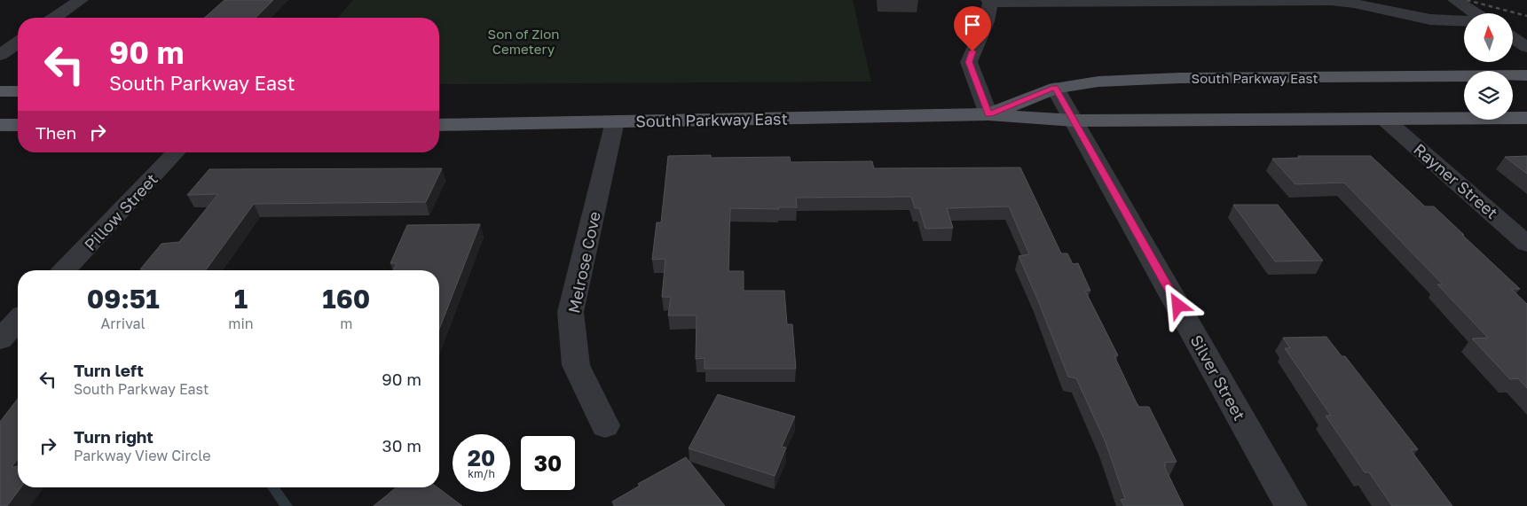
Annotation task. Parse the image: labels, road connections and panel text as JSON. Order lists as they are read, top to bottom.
{
  "streets": {
    "main road": ["South Parkway East"],
    "street": [
      "Rayner Street",
      "Pillow Street",
      "Melrose Cove",
      "Silver Street"
    ]
  },
  "crossings": [
    ["South Parkway East", "Rayner Street"],
    ["South Parkway East", "Melrose Cove"],
    ["South Parkway East", "Silver Street"]
  ],
  "parks": ["Son of Zion Cemetery"],
  "north": "top",
  "page": {
    "turn": ["90 m", "South Parkway East"],
    "then": "Then",
    "eta": [
      "09:51",
      "Arrival",
      "1",
      "min",
      "160",
      "m"
    ],
    "list": [
      {
        "name": "Turn left",
        "note": "South Parkway East",
        "value": "90 m"
      },
      {
        "name": "Turn right",
        "note": "Parkway View Circle",
        "value": "30 m"
      }
    ],
    "speed": "20 km/h",
    "limit": "30"
  }
}
